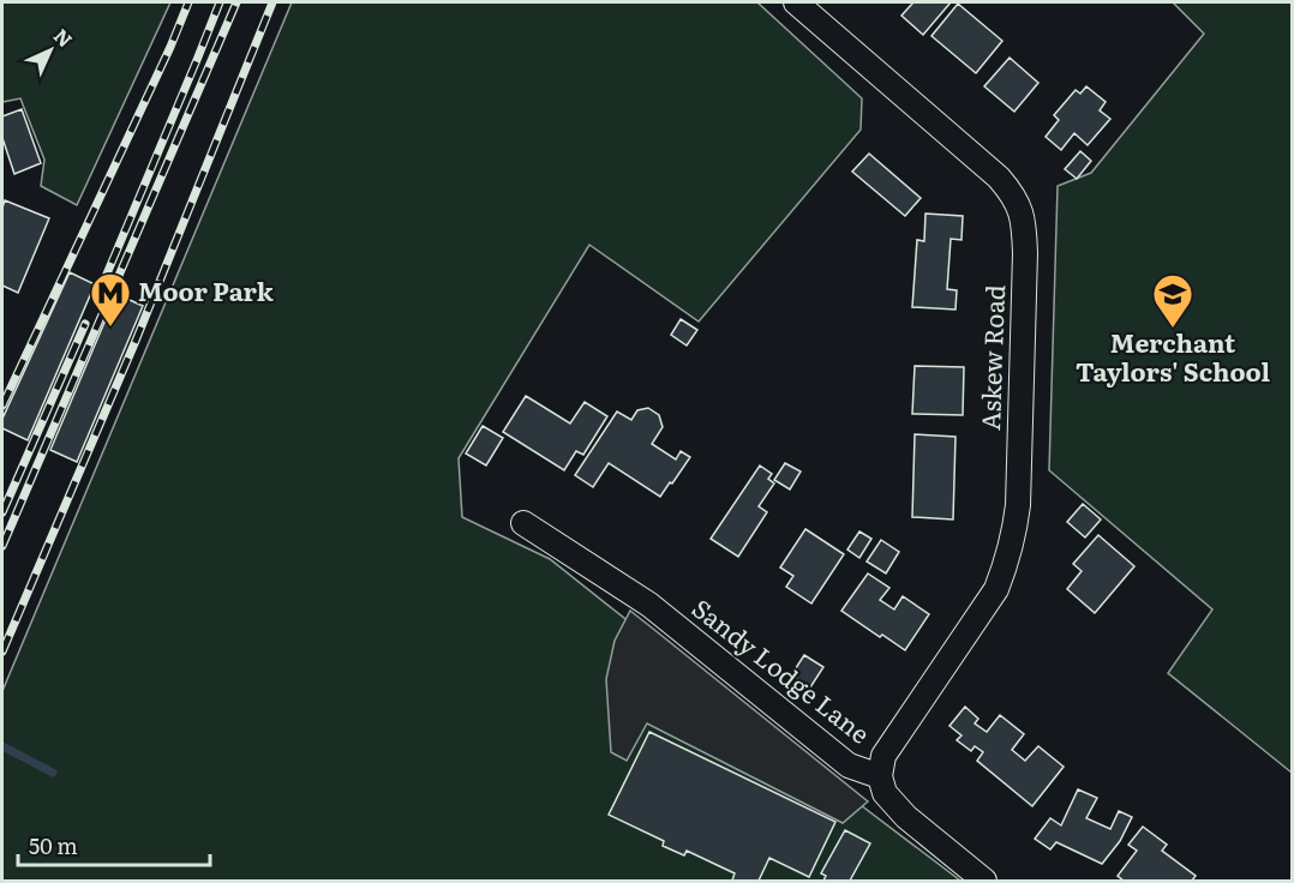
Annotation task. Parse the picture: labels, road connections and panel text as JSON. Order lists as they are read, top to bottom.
{
  "streets": {
    "street": ["Askew Road", "Sandy Lodge Lane"]
  },
  "crossings": [
    ["Askew Road", "Sandy Lodge Lane"]
  ],
  "places": {
    "metro station": ["Moor Park"],
    "school or university": ["Merchant Taylors' School"]
  },
  "scale_bar": "50 m",
  "north": "top right"
}
